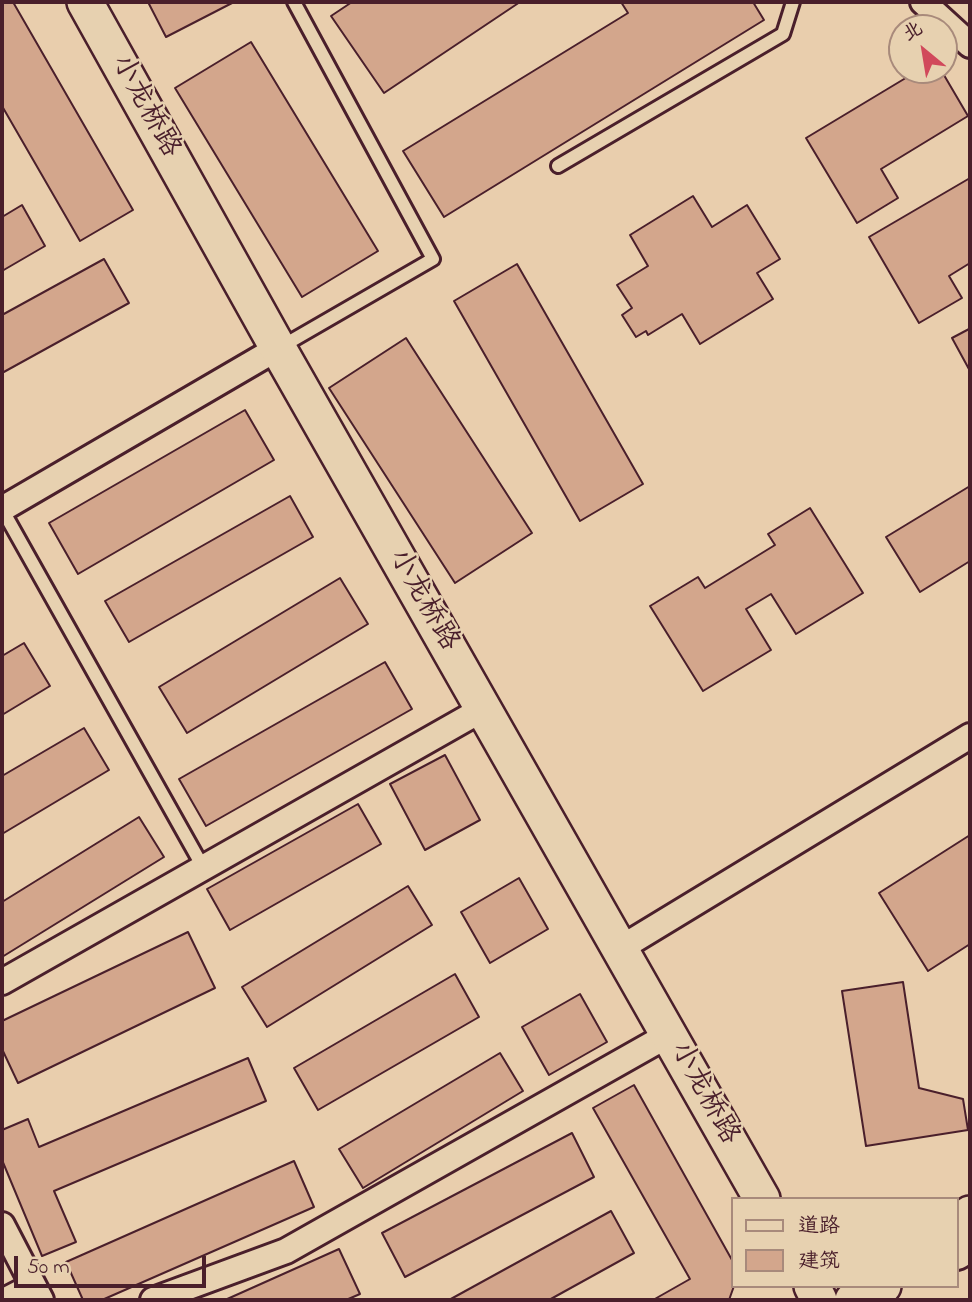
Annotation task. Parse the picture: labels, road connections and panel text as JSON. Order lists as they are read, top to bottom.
{
  "streets": {
    "street": ["小龙桥路"]
  },
  "legend": ["道路", "建筑"],
  "scale_bar": "50 m",
  "north": "top left"
}
